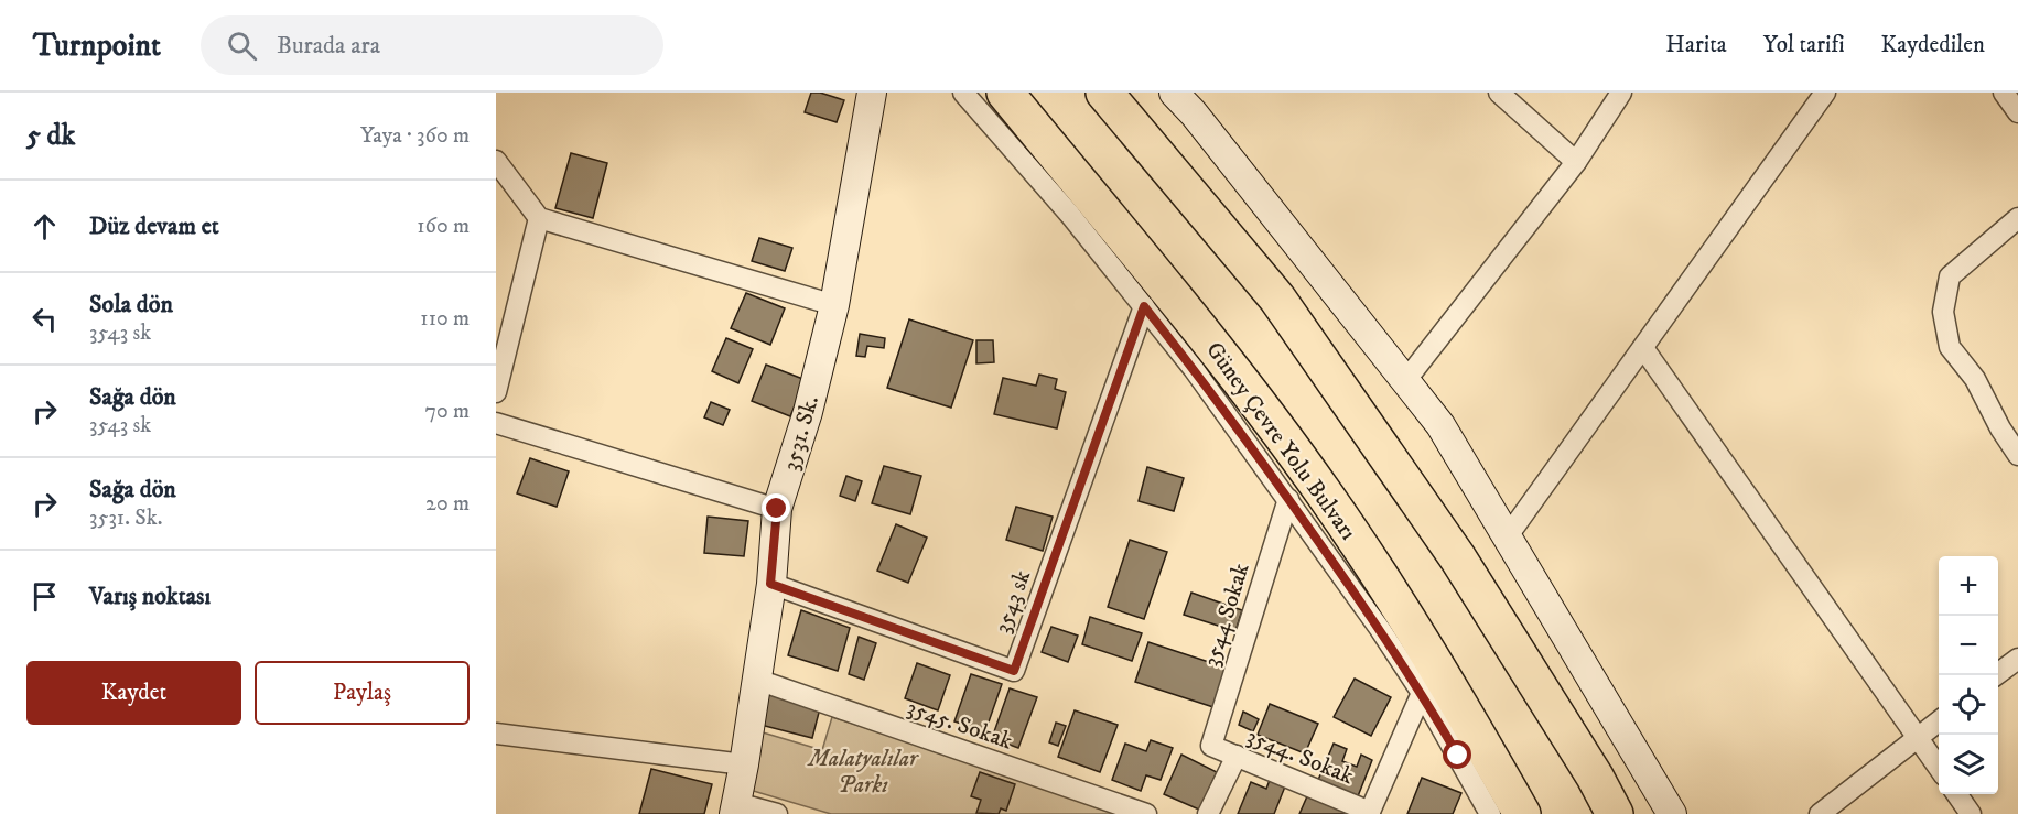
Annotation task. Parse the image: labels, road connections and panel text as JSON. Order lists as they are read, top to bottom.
{
  "streets": {
    "highway": ["Güney Çevre Yolu Bulvarı"],
    "street": [
      "3531. Sk.",
      "3543 sk",
      "3544 Sokak",
      "3545. Sokak",
      "3544. Sokak"
    ]
  },
  "crossings": [
    ["3531. Sk.", "3543 sk"],
    ["3531. Sk.", "3545. Sokak"],
    ["3544 Sokak", "3544. Sokak"]
  ],
  "parks": ["Malatyalılar Parkı"],
  "page": {
    "header": "Turnpoint",
    "search": "Burada ara",
    "nav": ["Harita", "Yol tarifi", "Kaydedilen"],
    "heading": ["5 dk", "Yaya · 360 m"],
    "list": [
      ["Düz devam et", "160 m"],
      ["Sola dön", "3543 sk", "110 m"],
      ["Sağa dön", "3543 sk", "70 m"],
      ["Sağa dön", "3531. Sk.", "20 m"],
      "Varış noktası"
    ],
    "map_buttons": ["+", "−"],
    "buttons": ["Kaydet", "Paylaş"]
  }
}
